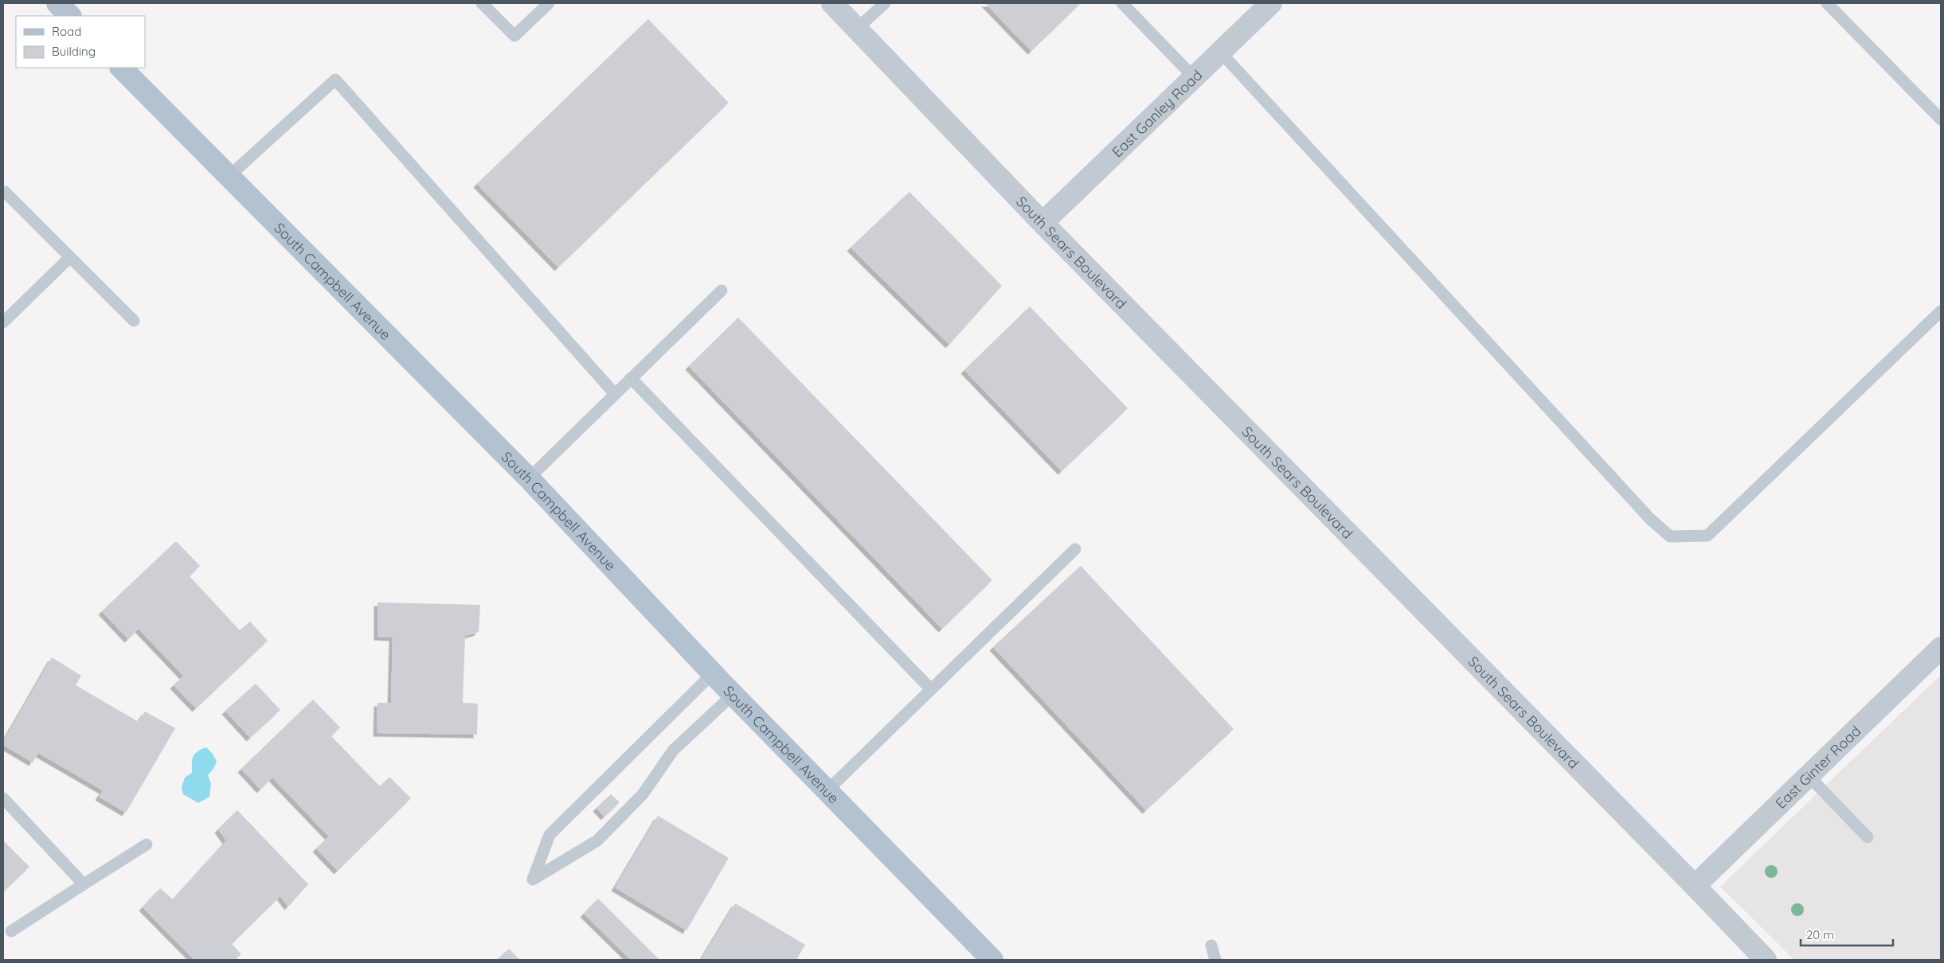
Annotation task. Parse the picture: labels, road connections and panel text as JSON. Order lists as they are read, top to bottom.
{
  "streets": {
    "main road": ["South Campbell Avenue"],
    "street": ["East Ganley Road", "South Sears Boulevard", "East Ginter Road"]
  },
  "crossings": [
    ["East Ganley Road", "South Sears Boulevard"],
    ["South Sears Boulevard", "East Ginter Road"]
  ],
  "legend": ["Road", "Building"],
  "scale_bar": "20 m"
}
